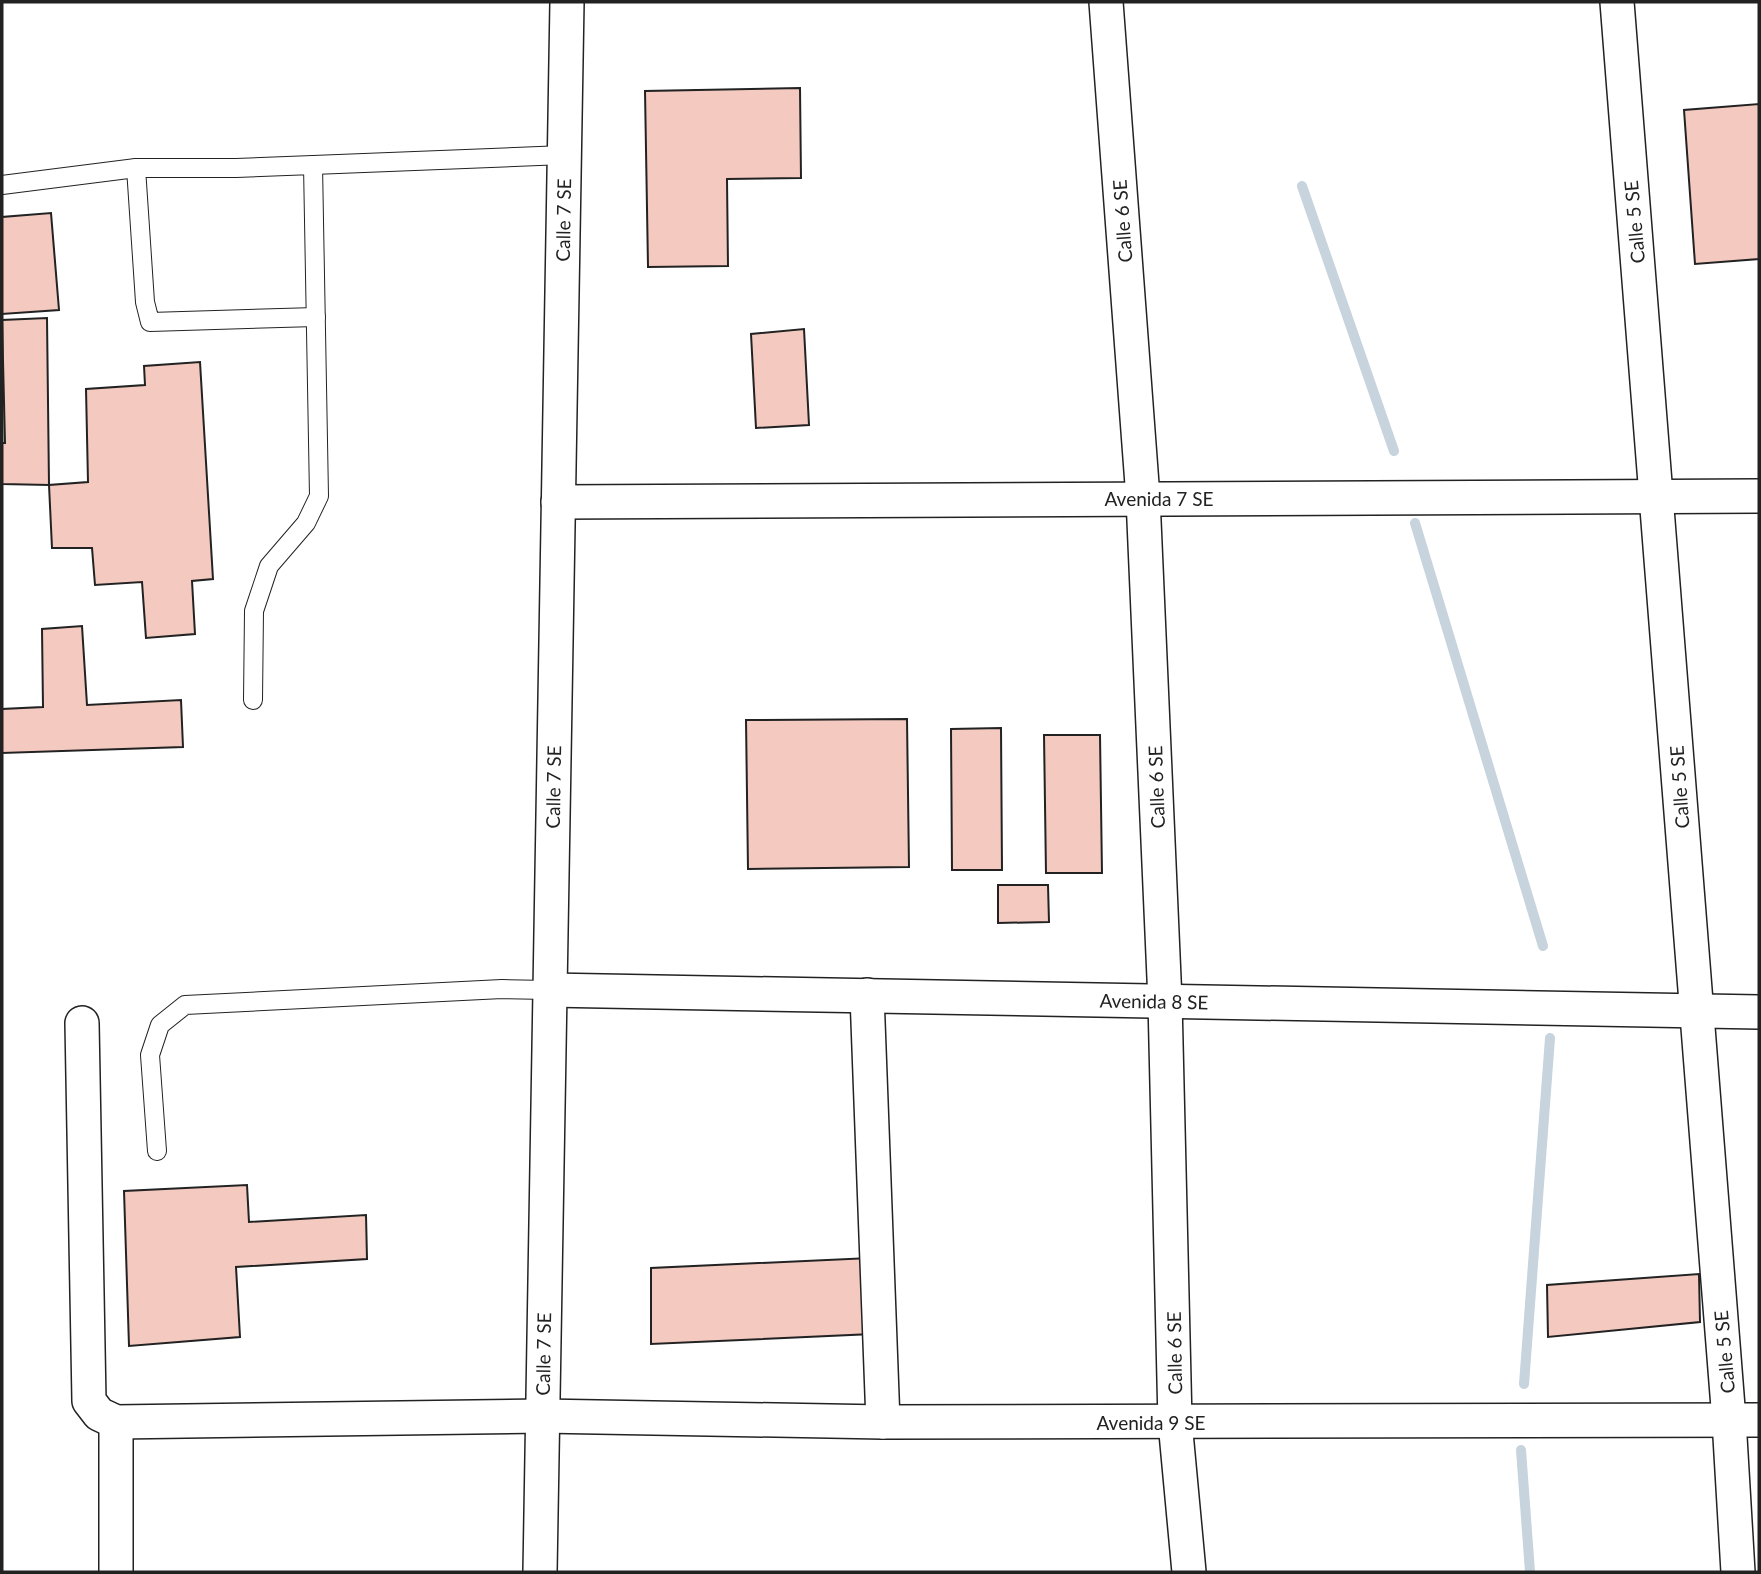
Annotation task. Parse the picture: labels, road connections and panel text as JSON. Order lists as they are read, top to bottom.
{
  "streets": {
    "street": [
      "Calle 7 SE",
      "Calle 6 SE",
      "Calle 5 SE",
      "Avenida 7 SE",
      "Avenida 8 SE",
      "Avenida 9 SE"
    ]
  },
  "crossings": [
    ["Calle 7 SE", "Avenida 7 SE"],
    ["Calle 7 SE", "Avenida 8 SE"],
    ["Calle 7 SE", "Avenida 9 SE"],
    ["Calle 6 SE", "Avenida 7 SE"],
    ["Calle 6 SE", "Avenida 8 SE"],
    ["Calle 6 SE", "Avenida 9 SE"],
    ["Calle 5 SE", "Avenida 7 SE"],
    ["Calle 5 SE", "Avenida 8 SE"],
    ["Calle 5 SE", "Avenida 9 SE"]
  ]
}
